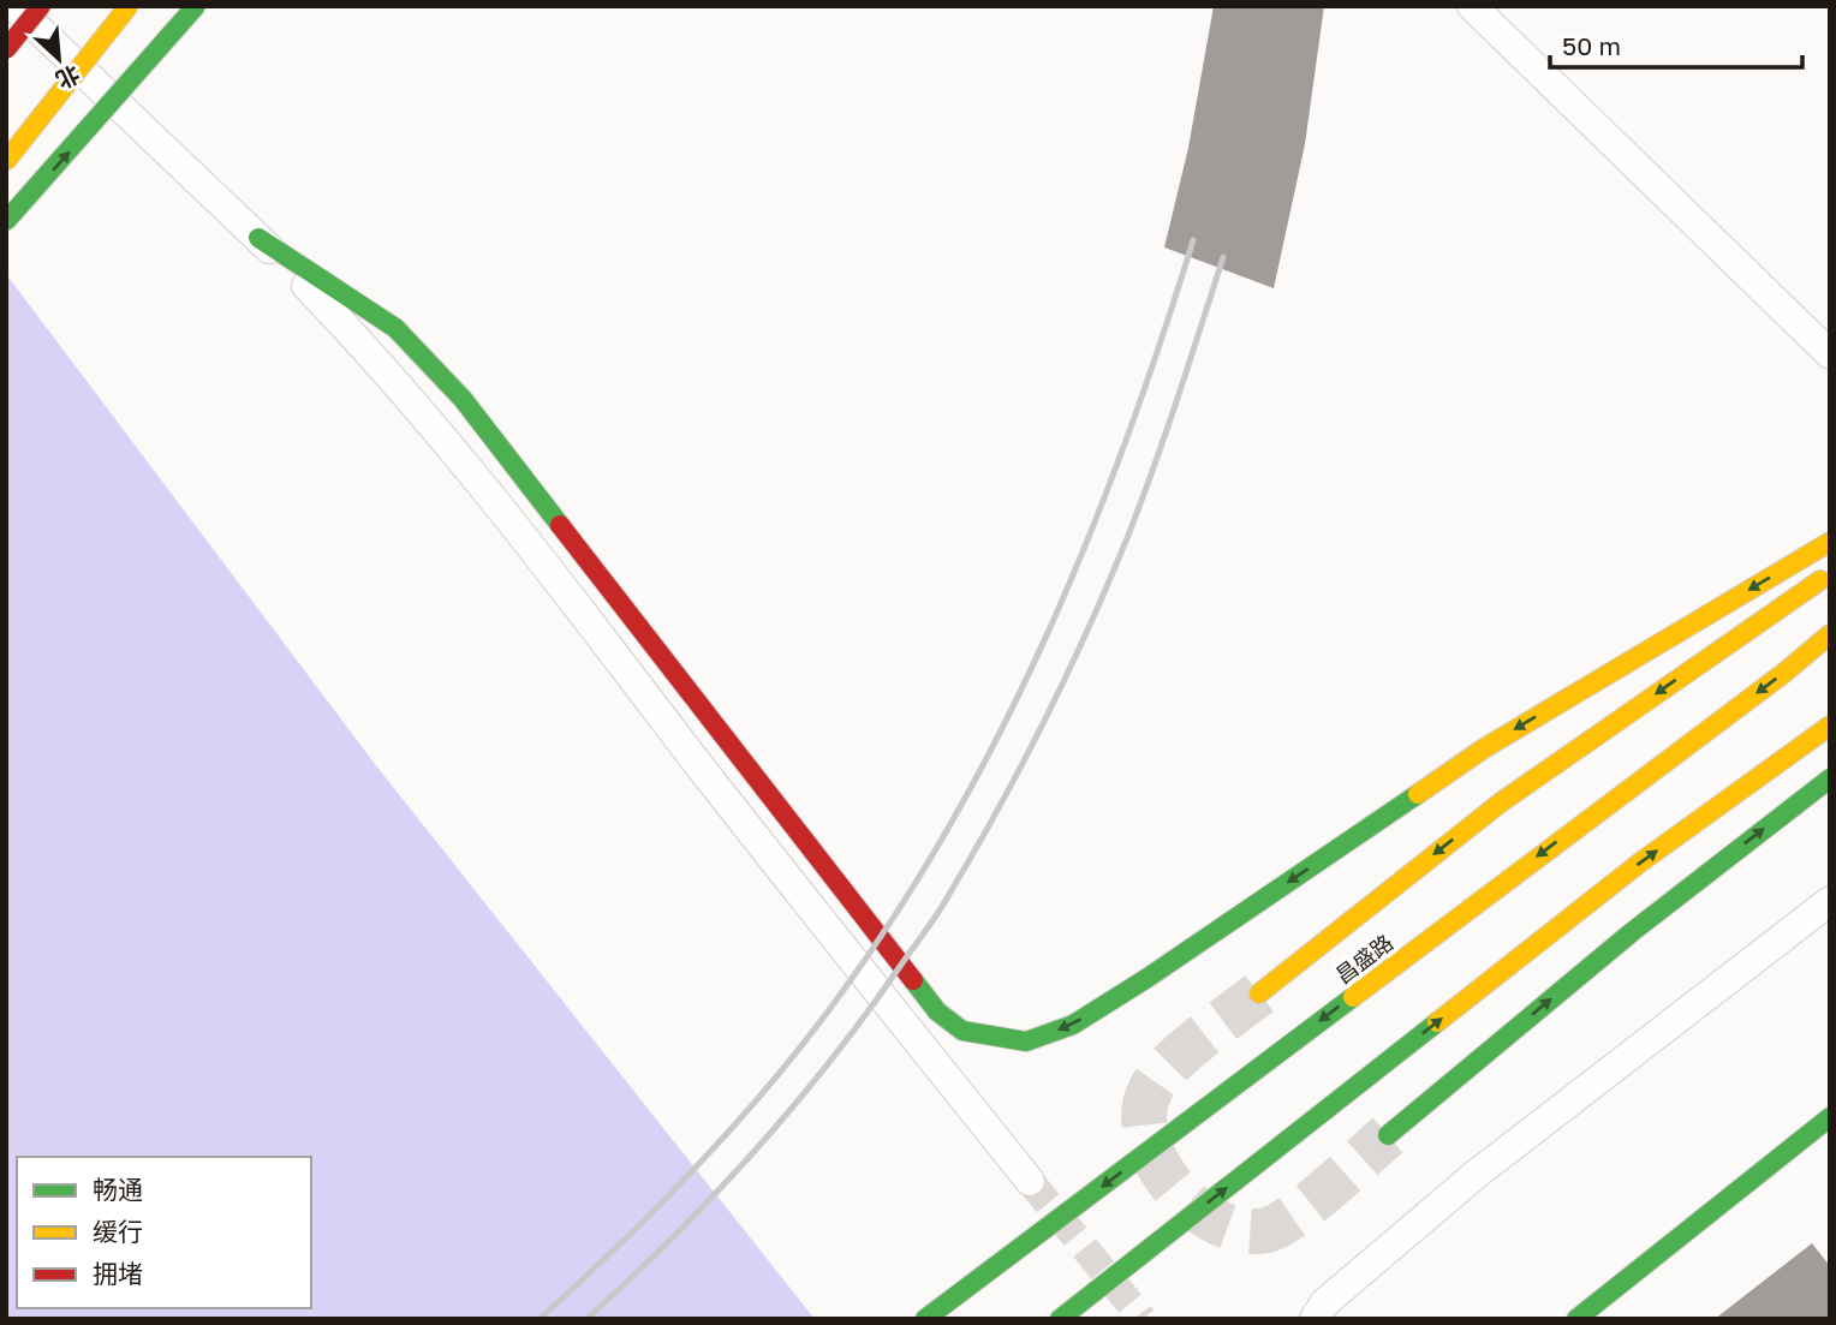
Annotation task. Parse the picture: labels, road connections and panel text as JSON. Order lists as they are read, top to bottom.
{
  "streets": {
    "main road": ["昌盛路"]
  },
  "legend": ["畅通", "缓行", "拥堵"],
  "scale_bar": "50 m",
  "north": "bottom right"
}
